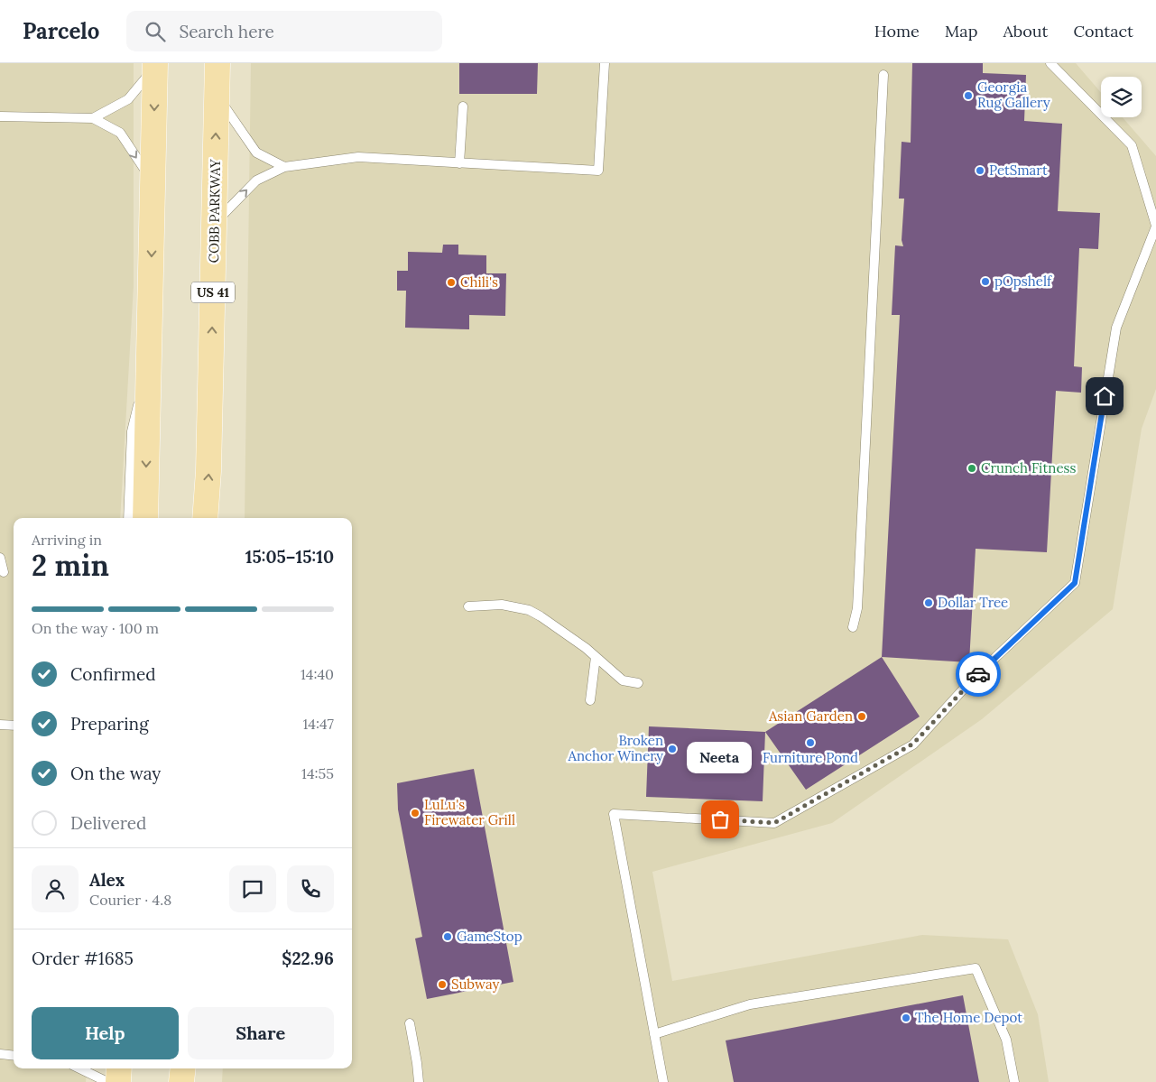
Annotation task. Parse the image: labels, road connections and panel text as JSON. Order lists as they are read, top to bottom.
{
  "streets": {
    "main road": ["COBB PARKWAY", "US 41"]
  },
  "places": [
    "Georgia Rug Gallery",
    "PetSmart",
    "pOpshelf",
    "Chili's",
    "Crunch Fitness",
    "Dollar Tree",
    "Asian Garden",
    "Furniture Pond",
    "Broken Anchor Winery",
    "LuLu's Firewater Grill",
    "Neeta",
    "GameStop",
    "Subway",
    "The Home Depot"
  ],
  "page": {
    "header": "Parcelo",
    "search": "Search here",
    "nav": [
      "Home",
      "Map",
      "About",
      "Contact"
    ],
    "heading": ["2 min", "Arriving in", "15:05–15:10"],
    "panel": [
      "Alex",
      "Courier · 4.8",
      "Order #1685",
      "$22.96"
    ],
    "bar": "On the way · 100 m",
    "list": [
      ["Confirmed", "14:40"],
      ["Preparing", "14:47"],
      ["On the way", "14:55"],
      "Delivered"
    ],
    "bubble": "Neeta",
    "buttons": ["Help", "Share"]
  }
}
